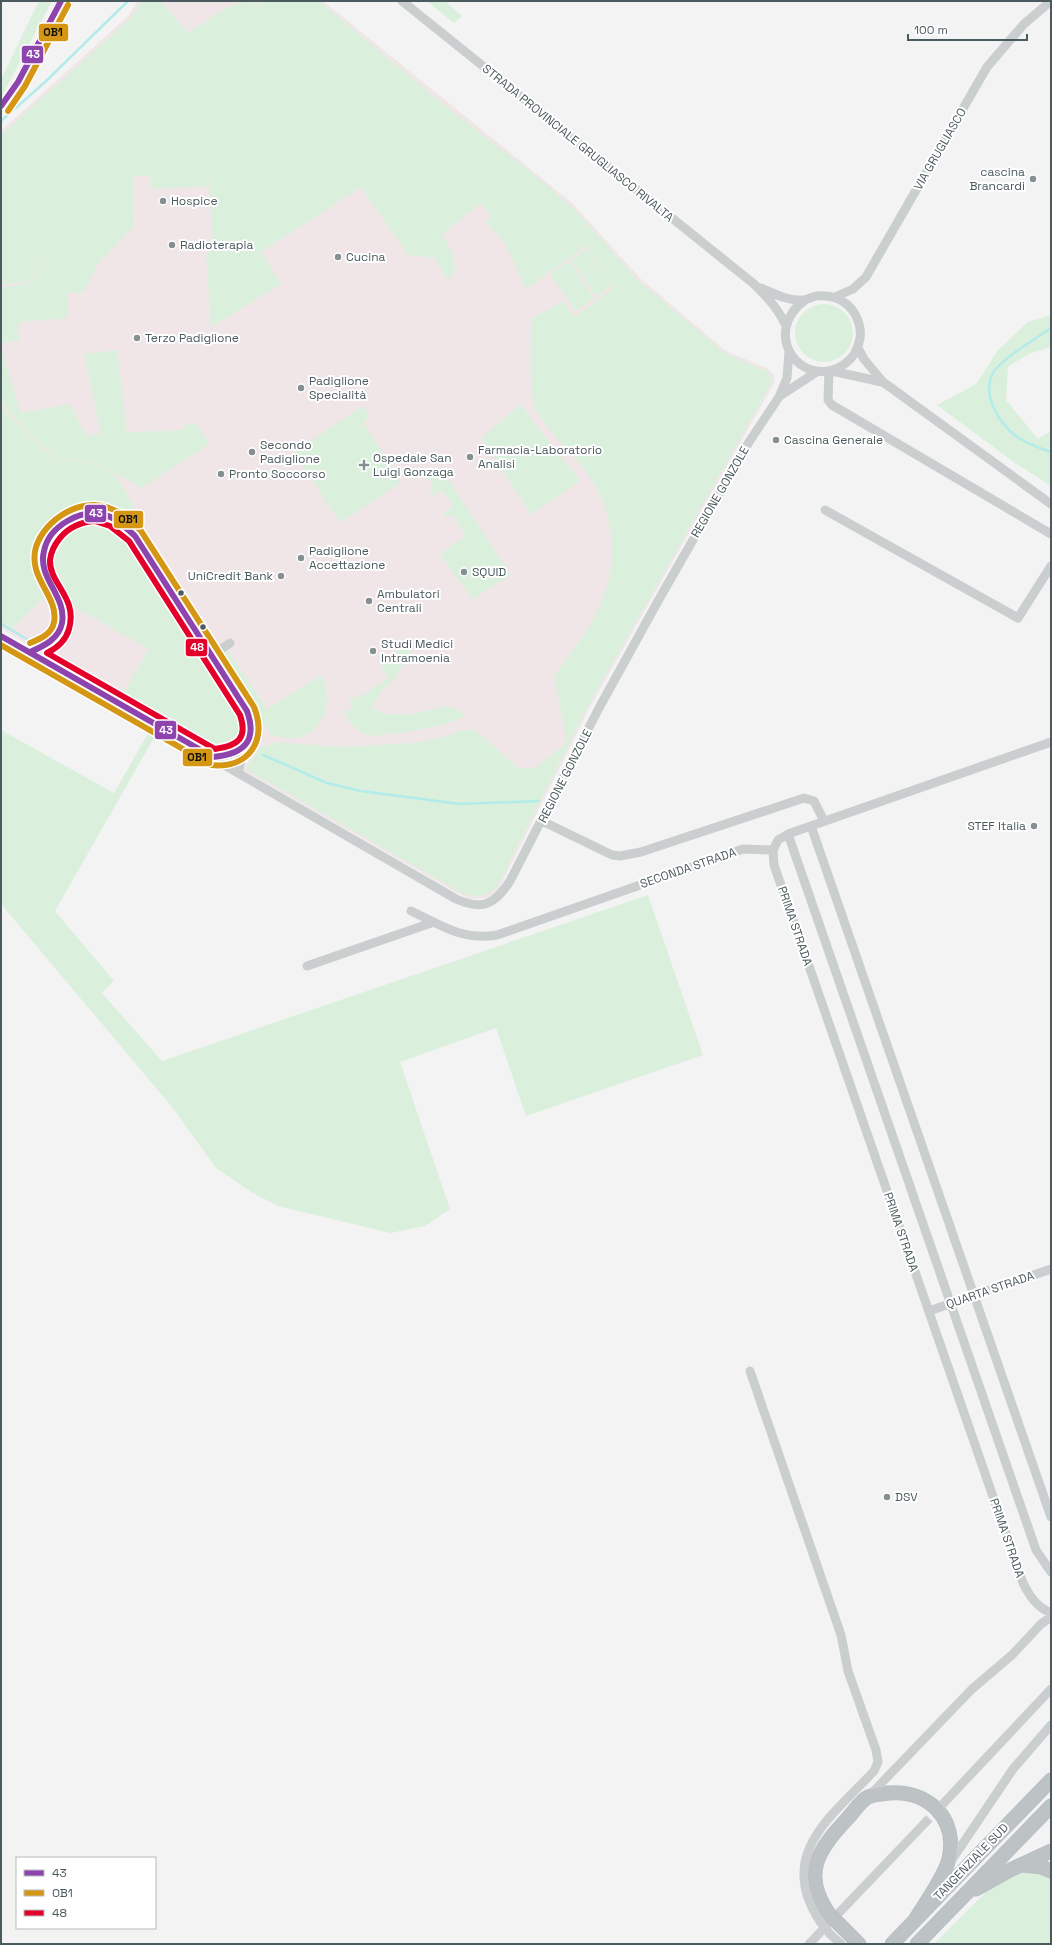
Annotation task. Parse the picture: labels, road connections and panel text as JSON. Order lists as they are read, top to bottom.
{
  "streets": {
    "highway": ["TANGENZIALE SUD"],
    "street": [
      "STRADA PROVINCIALE GRUGLIASCO RIVALTA",
      "VIA GRUGLIASCO",
      "REGIONE GONZOLE",
      "SECONDA STRADA",
      "PRIMA STRADA",
      "QUARTA STRADA"
    ]
  },
  "crossings": [
    ["VIA GRUGLIASCO", "REGIONE GONZOLE"],
    ["SECONDA STRADA", "PRIMA STRADA"],
    ["PRIMA STRADA", "QUARTA STRADA"]
  ],
  "places": {
    "other": [
      "cascina Brancardi",
      "Hospice",
      "Radioterapia",
      "Cucina",
      "Terzo Padiglione",
      "Padiglione Specialità",
      "Cascina Generale",
      "Secondo Padiglione",
      "Farmacia-Laboratorio Analisi",
      "Pronto Soccorso",
      "Padiglione Accettazione",
      "SQUID",
      "UniCredit Bank",
      "Ambulatori Centrali",
      "Studi Medici Intramoenia",
      "STEF Italia",
      "DSV"
    ],
    "health": ["Ospedale San Luigi Gonzaga"]
  },
  "lines": ["transit line 43", "transit line OB1", "transit line 48"],
  "legend": ["43", "OB1", "48"],
  "scale_bar": "100 m"
}
